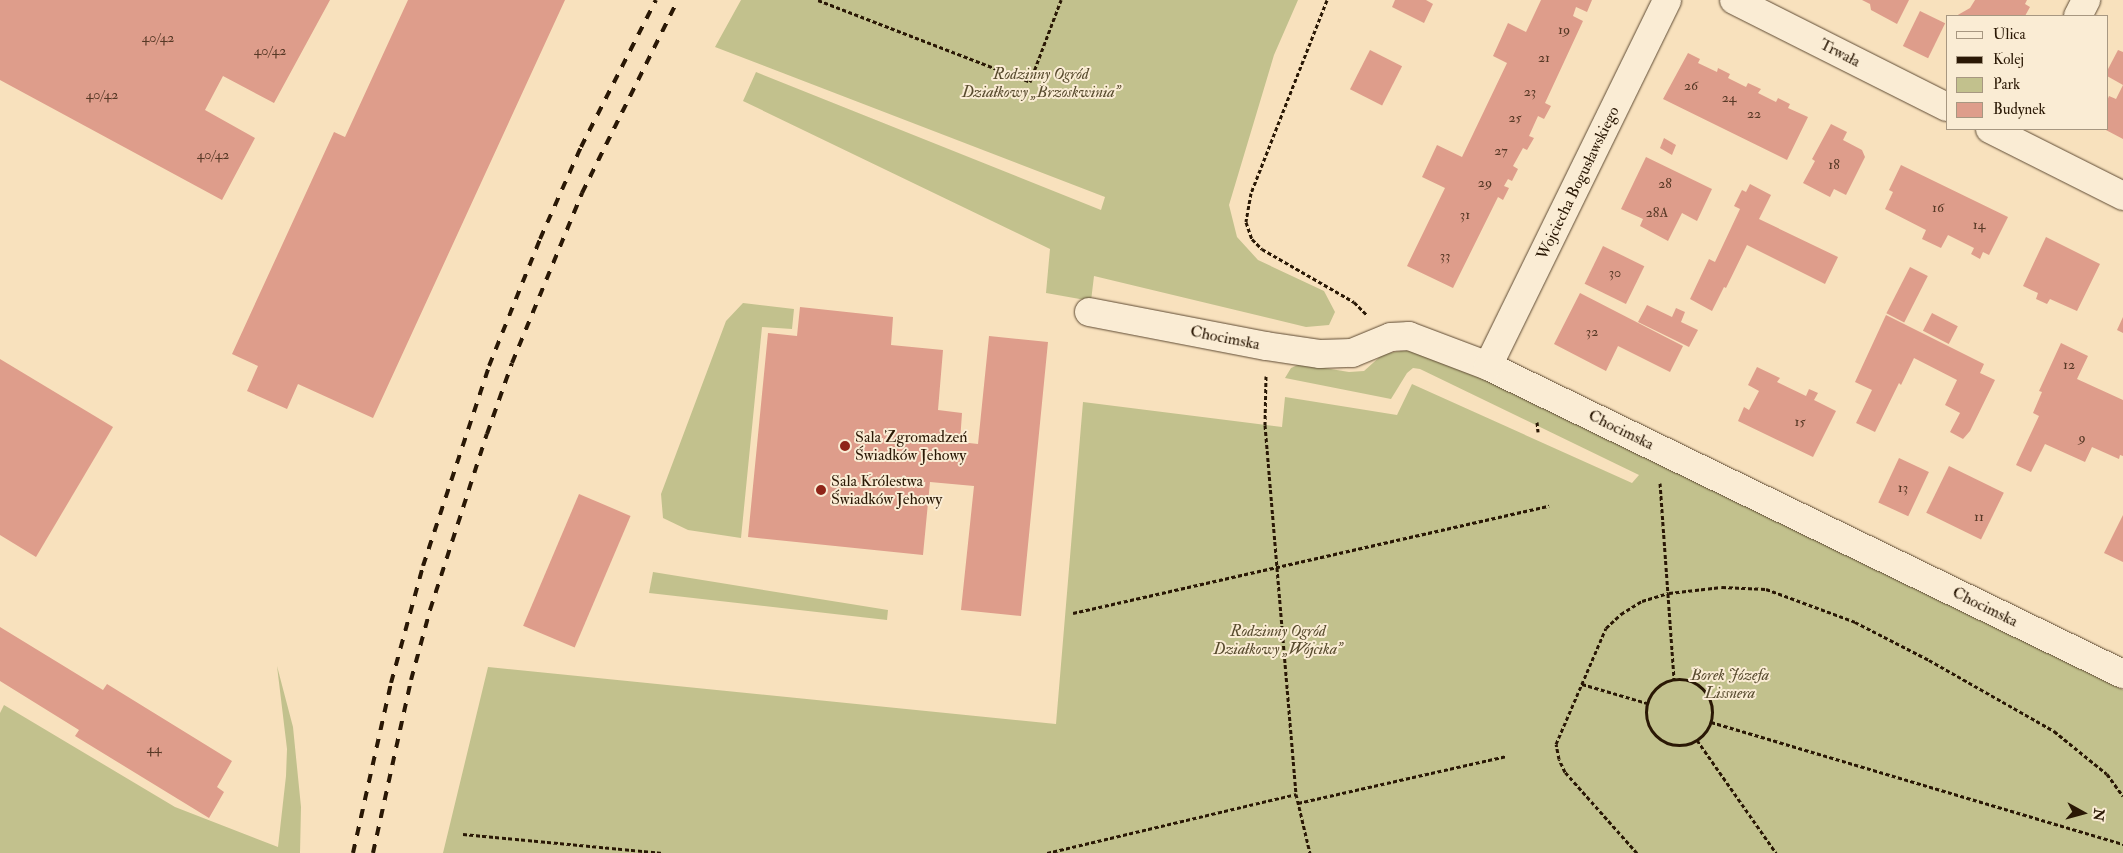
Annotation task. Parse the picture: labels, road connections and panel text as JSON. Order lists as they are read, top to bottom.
{
  "streets": {
    "street": ["Trwała", "Wojciecha Bogusławskiego", "Chocimska"]
  },
  "crossings": [
    ["Wojciecha Bogusławskiego", "Chocimska"]
  ],
  "parks": ["Rodzinny Ogród Działkowy „Brzoskwinia”", "Rodzinny Ogród Działkowy „Wójcika”", "Borek Józefa Lissnera"],
  "places": ["Sala Zgromadzeń Świadków Jehowy", "Sala Królestwa Świadków Jehowy"],
  "house_numbers": [
    "19",
    "40/42",
    "40/42",
    "21",
    "26",
    "23",
    "40/42",
    "24",
    "22",
    "25",
    "27",
    "40/42",
    "18",
    "29",
    "28",
    "16",
    "28A",
    "31",
    "14",
    "33",
    "30",
    "32",
    "12",
    "15",
    "9",
    "13",
    "11",
    "44"
  ],
  "legend": [
    "Ulica",
    "Kolej",
    "Park",
    "Budynek"
  ],
  "north": "right"
}
